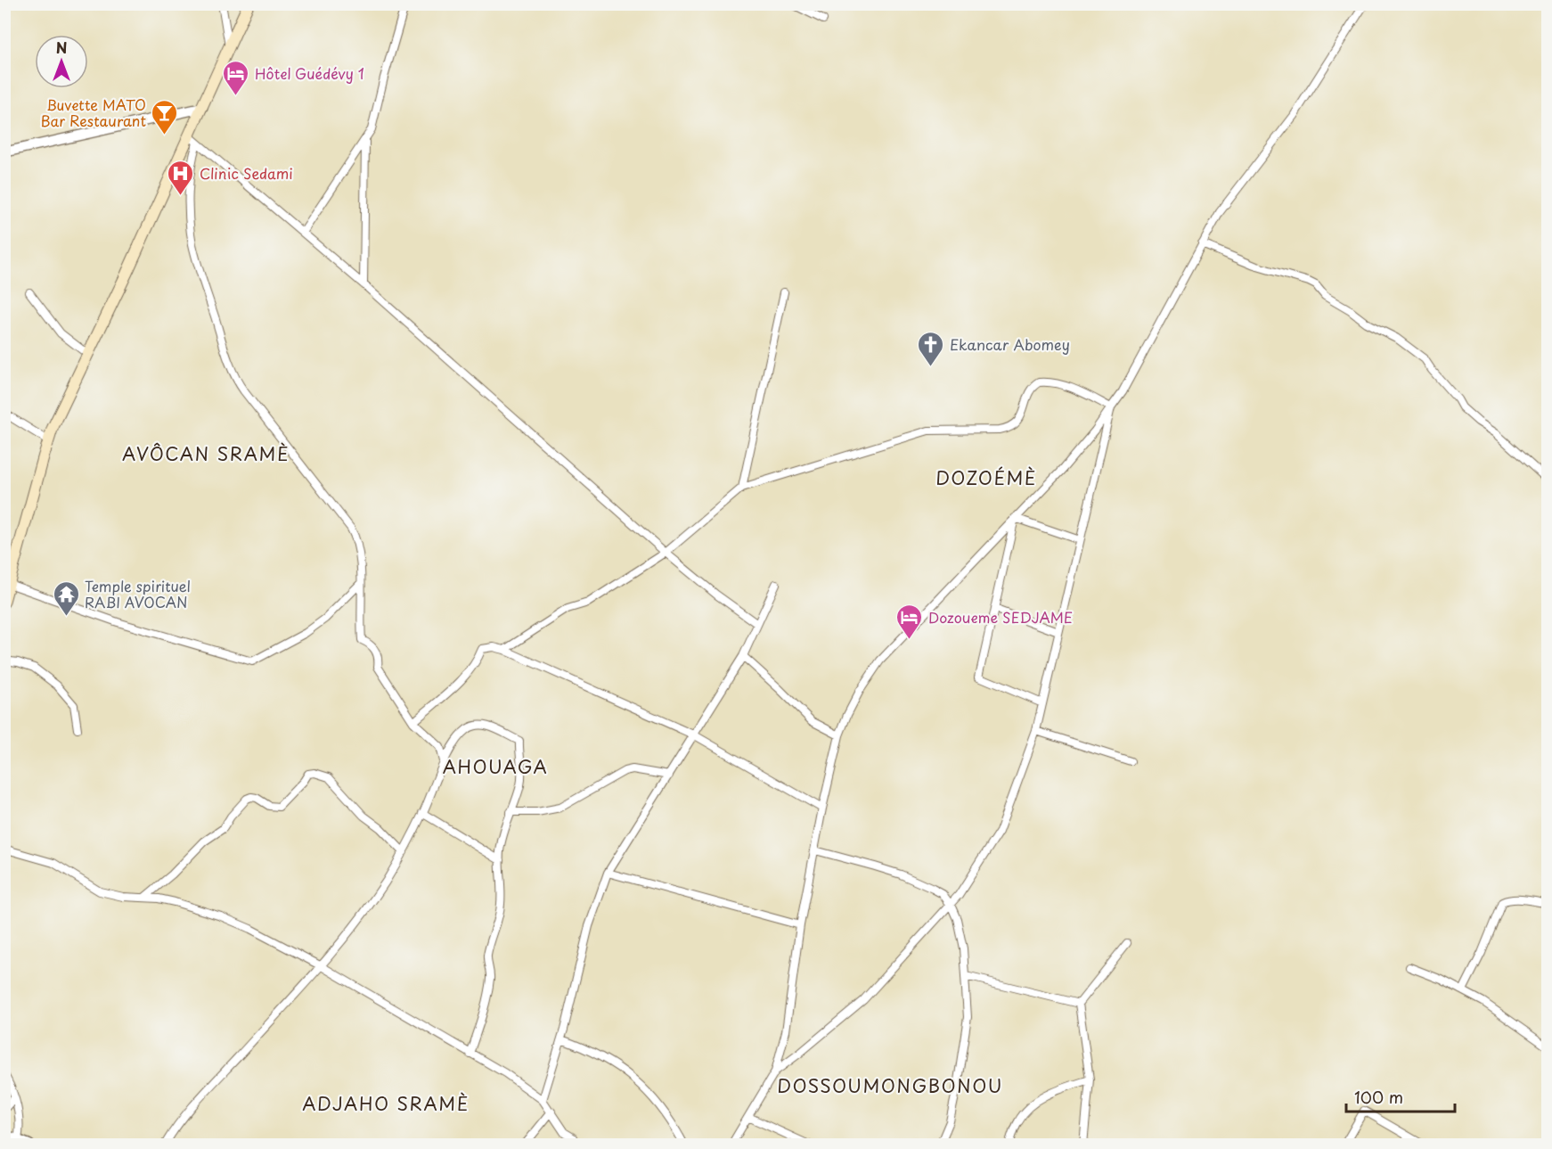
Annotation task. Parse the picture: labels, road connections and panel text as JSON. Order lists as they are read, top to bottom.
{
  "districts": [
    "AVÔCAN SRAMÈ",
    "DOZOÉMÈ",
    "AHOUAGA",
    "DOSSOUMONGBONOU",
    "ADJAHO SRAMÈ"
  ],
  "places": {
    "hotel": ["Hôtel Guédévy 1", "Dozoueme SEDJAME"],
    "bar": ["Buvette MATO Bar Restaurant"],
    "hospital": ["Clinic Sedami"],
    "church": ["Ekancar Abomey"],
    "temple": ["Temple spirituel RABI AVOCAN"]
  },
  "scale_bar": "100 m",
  "north": "top"
}
